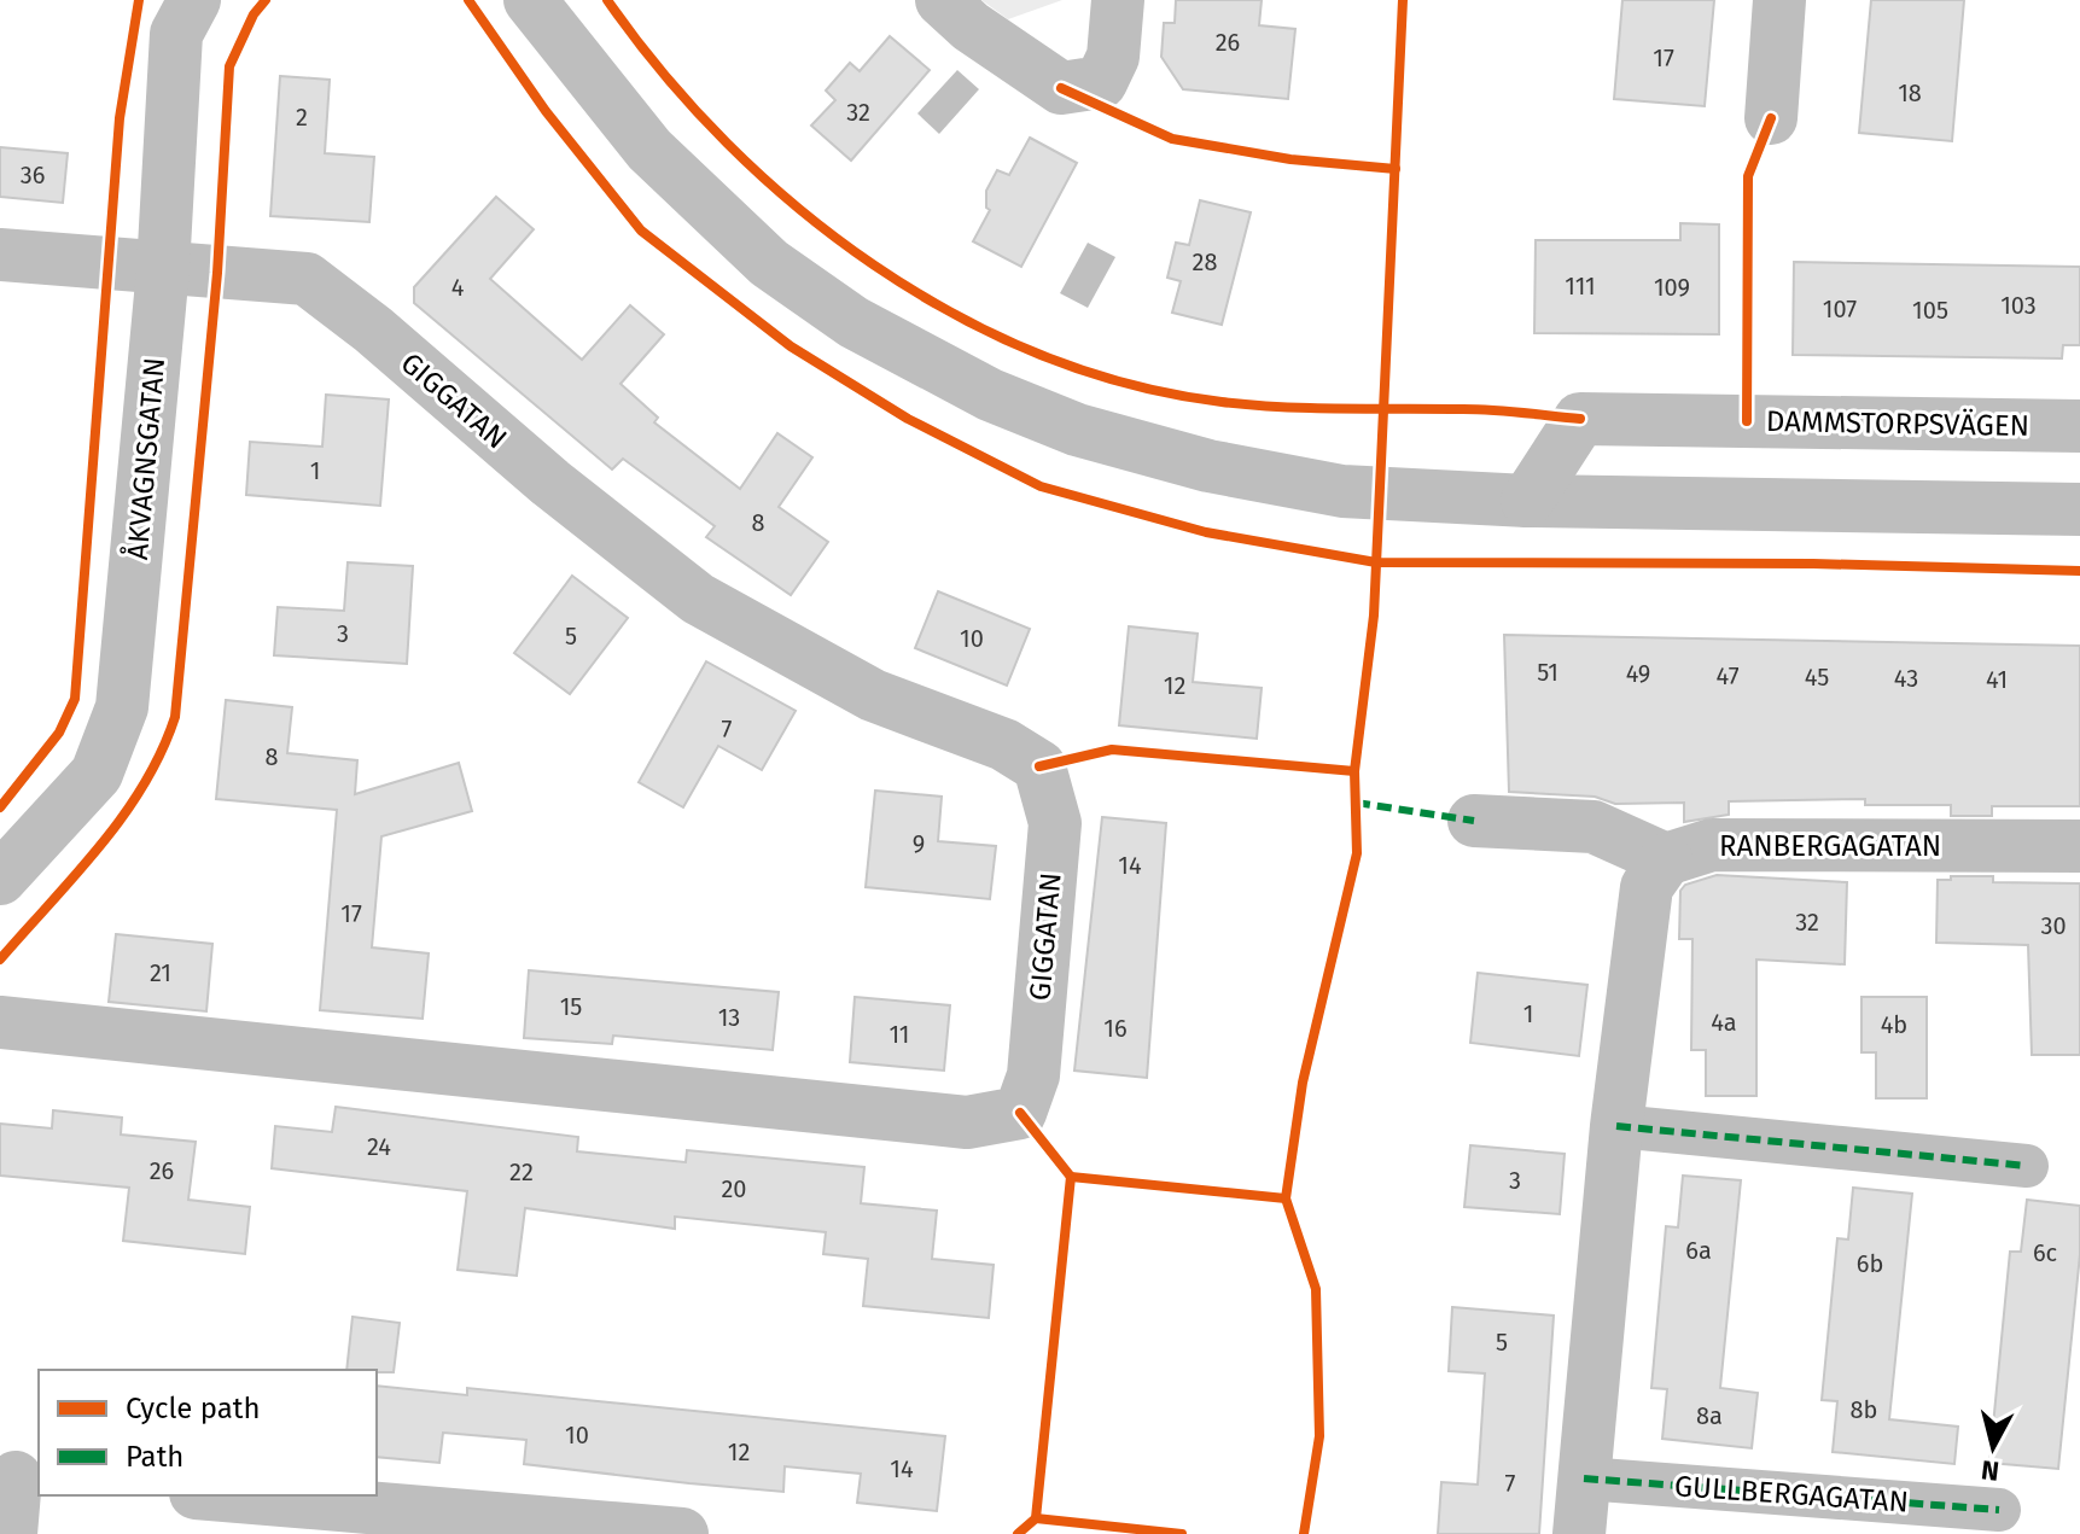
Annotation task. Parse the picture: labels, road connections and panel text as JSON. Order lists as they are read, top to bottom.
{
  "streets": {
    "street": [
      "GIGGATAN",
      "DAMMSTORPSVÄGEN",
      "ÅKVAGNSGATAN",
      "RANBERGAGATAN",
      "GULLBERGAGATAN"
    ]
  },
  "crossings": [
    ["GIGGATAN", "ÅKVAGNSGATAN"]
  ],
  "house_numbers": [
    "26",
    "17",
    "18",
    "32",
    "2",
    "36",
    "28",
    "111",
    "4",
    "109",
    "103",
    "107",
    "105",
    "1",
    "8",
    "3",
    "5",
    "10",
    "51",
    "49",
    "47",
    "45",
    "43",
    "41",
    "12",
    "7",
    "8",
    "9",
    "14",
    "17",
    "32",
    "30",
    "21",
    "15",
    "1",
    "13",
    "4a",
    "4b",
    "16",
    "11",
    "24",
    "26",
    "22",
    "3",
    "20",
    "6a",
    "6c",
    "6b",
    "5",
    "8b",
    "8a",
    "10",
    "12",
    "14",
    "7"
  ],
  "legend": ["Cycle path", "Path"],
  "north": "bottom"
}
